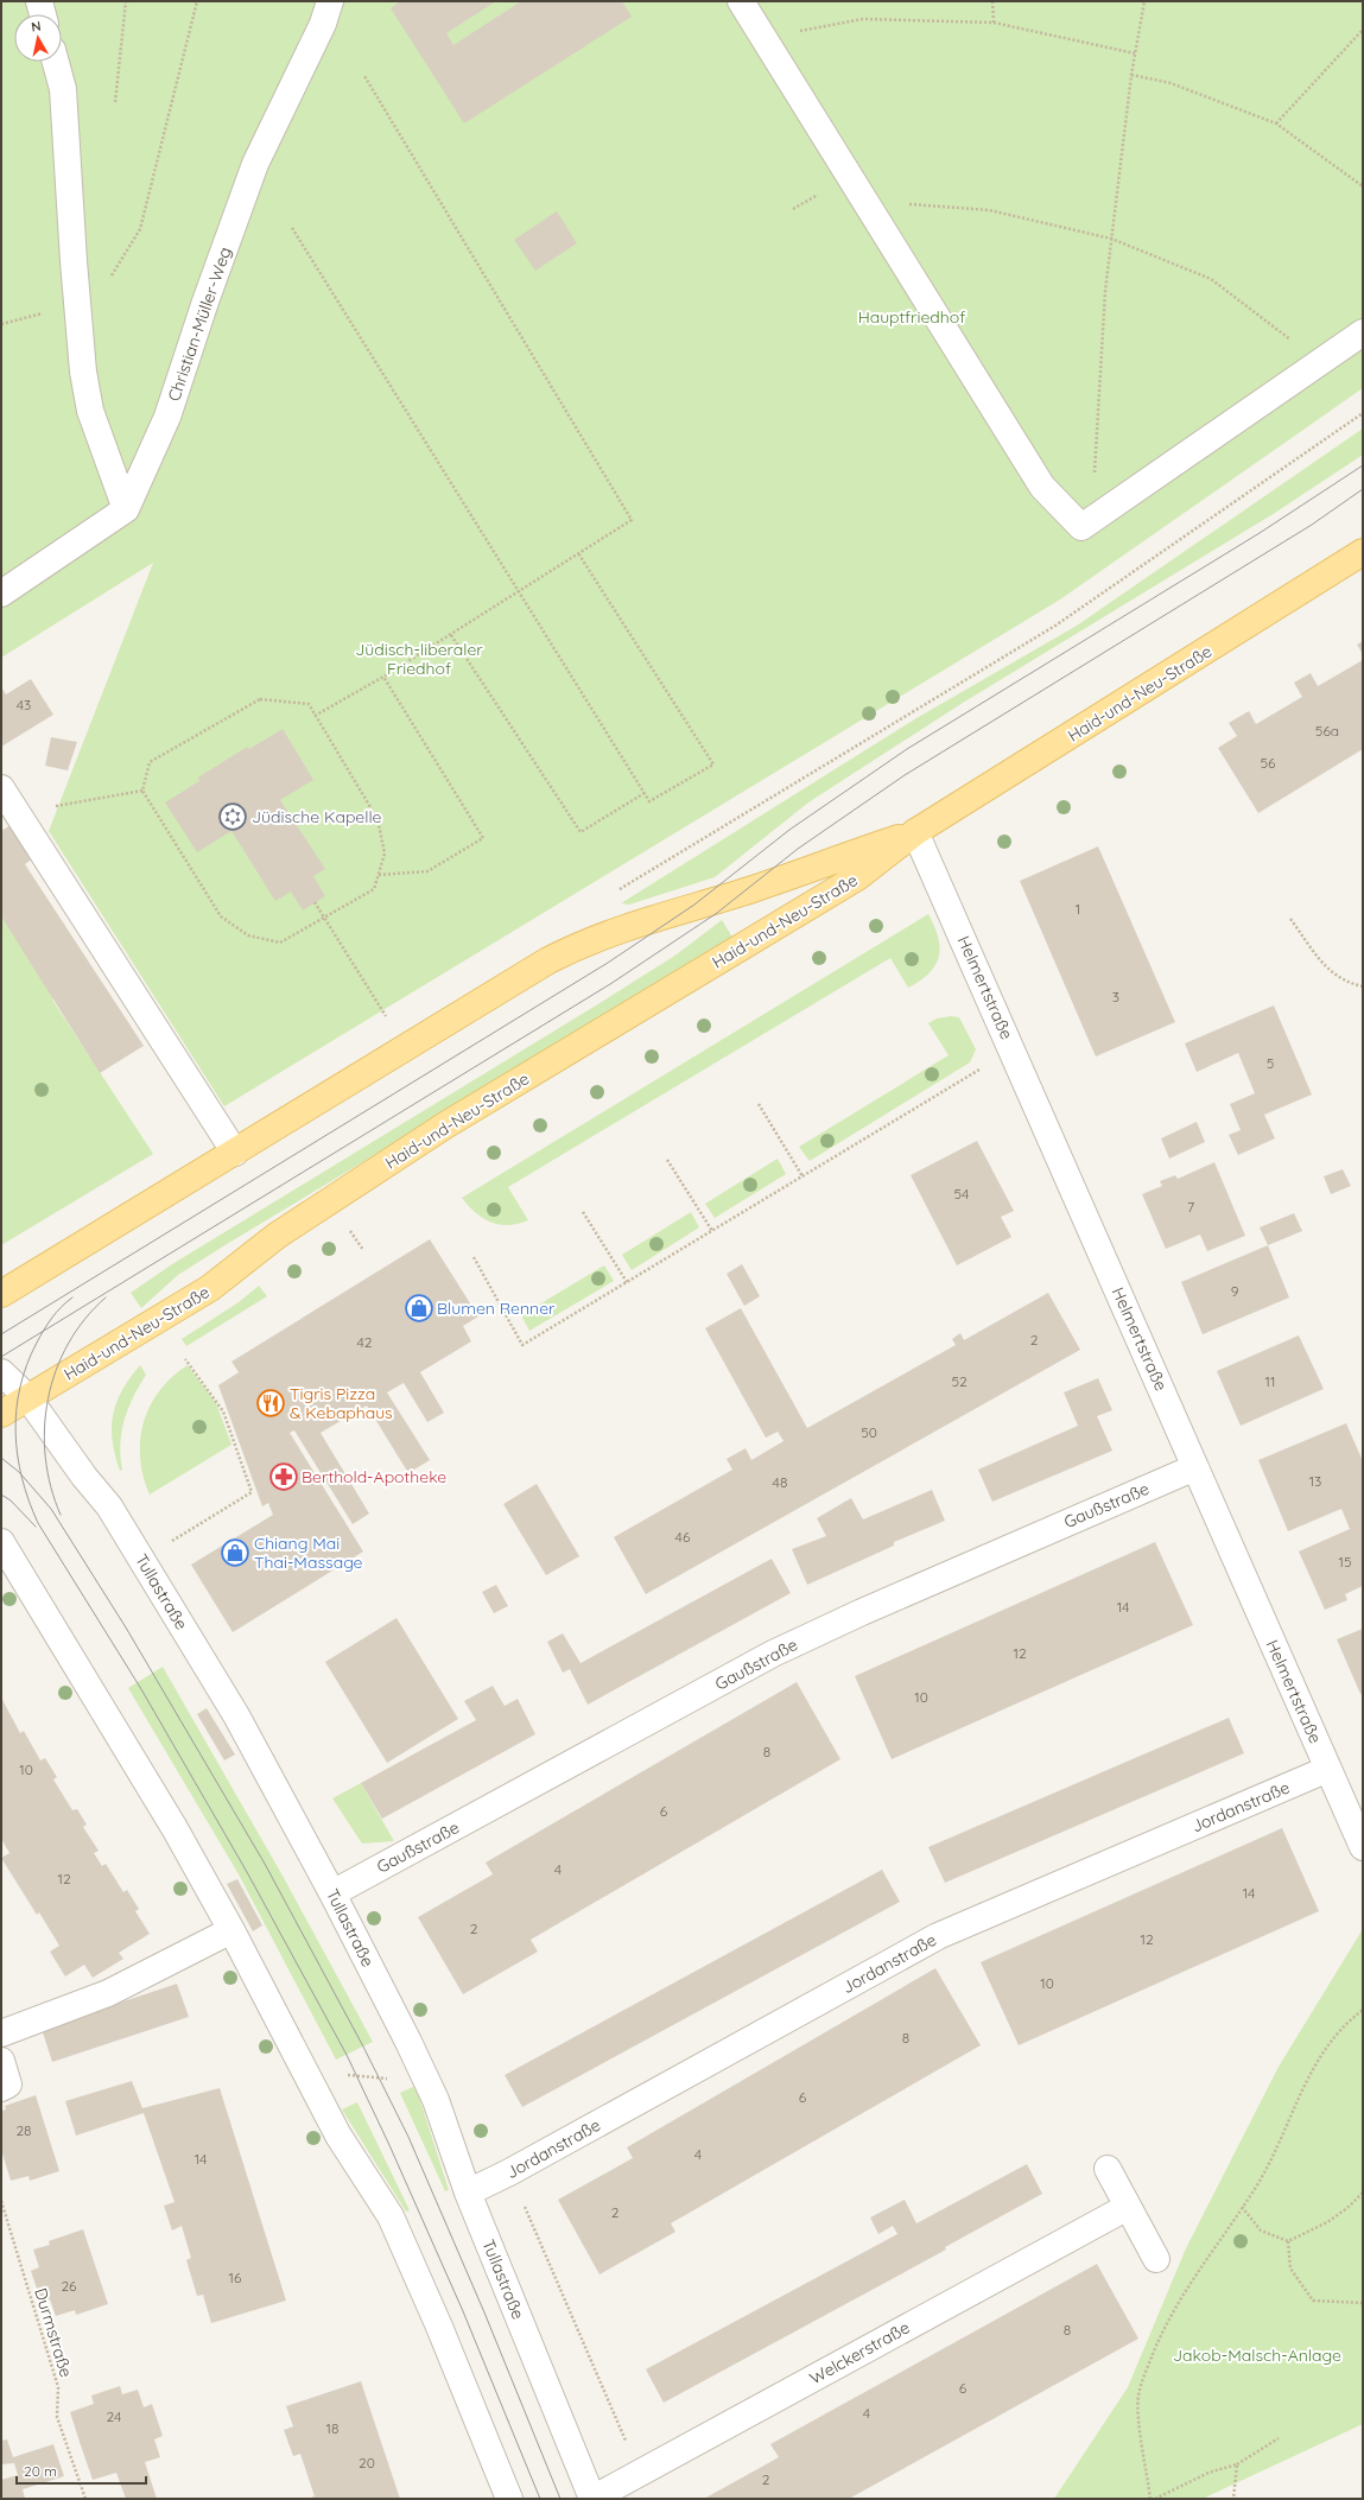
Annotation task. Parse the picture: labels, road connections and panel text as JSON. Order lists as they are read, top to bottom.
{
  "streets": {
    "main road": ["Haid-und-Neu-Straße"],
    "street": [
      "Christian-Müller-Weg",
      "Helmertstraße",
      "Gaußstraße",
      "Tullastraße",
      "Jordanstraße",
      "Welckerstraße"
    ],
    "path": ["Durmstraße"]
  },
  "crossings": [
    ["Haid-und-Neu-Straße", "Helmertstraße"],
    ["Haid-und-Neu-Straße", "Tullastraße"],
    ["Helmertstraße", "Gaußstraße"],
    ["Helmertstraße", "Jordanstraße"],
    ["Gaußstraße", "Tullastraße"],
    ["Tullastraße", "Jordanstraße"],
    ["Tullastraße", "Welckerstraße"]
  ],
  "parks": ["Hauptfriedhof", "Jüdisch-liberaler Friedhof", "Jakob-Malsch-Anlage"],
  "places": {
    "synagogue": ["Jüdische Kapelle"],
    "shop": ["Blumen Renner", "Chiang Mai Thai-Massage"],
    "restaurant": ["Tigris Pizza & Kebaphaus"],
    "pharmacy": ["Berthold-Apotheke"]
  },
  "house_numbers": [
    "43",
    "56a",
    "56",
    "1",
    "3",
    "5",
    "54",
    "7",
    "9",
    "2",
    "42",
    "52",
    "11",
    "50",
    "13",
    "48",
    "46",
    "15",
    "14",
    "12",
    "10",
    "8",
    "10",
    "6",
    "4",
    "12",
    "14",
    "2",
    "12",
    "10",
    "8",
    "6",
    "28",
    "4",
    "14",
    "2",
    "16",
    "26",
    "8",
    "6",
    "4",
    "24",
    "18",
    "20",
    "2"
  ],
  "scale_bar": "20 m",
  "north": "top"
}
